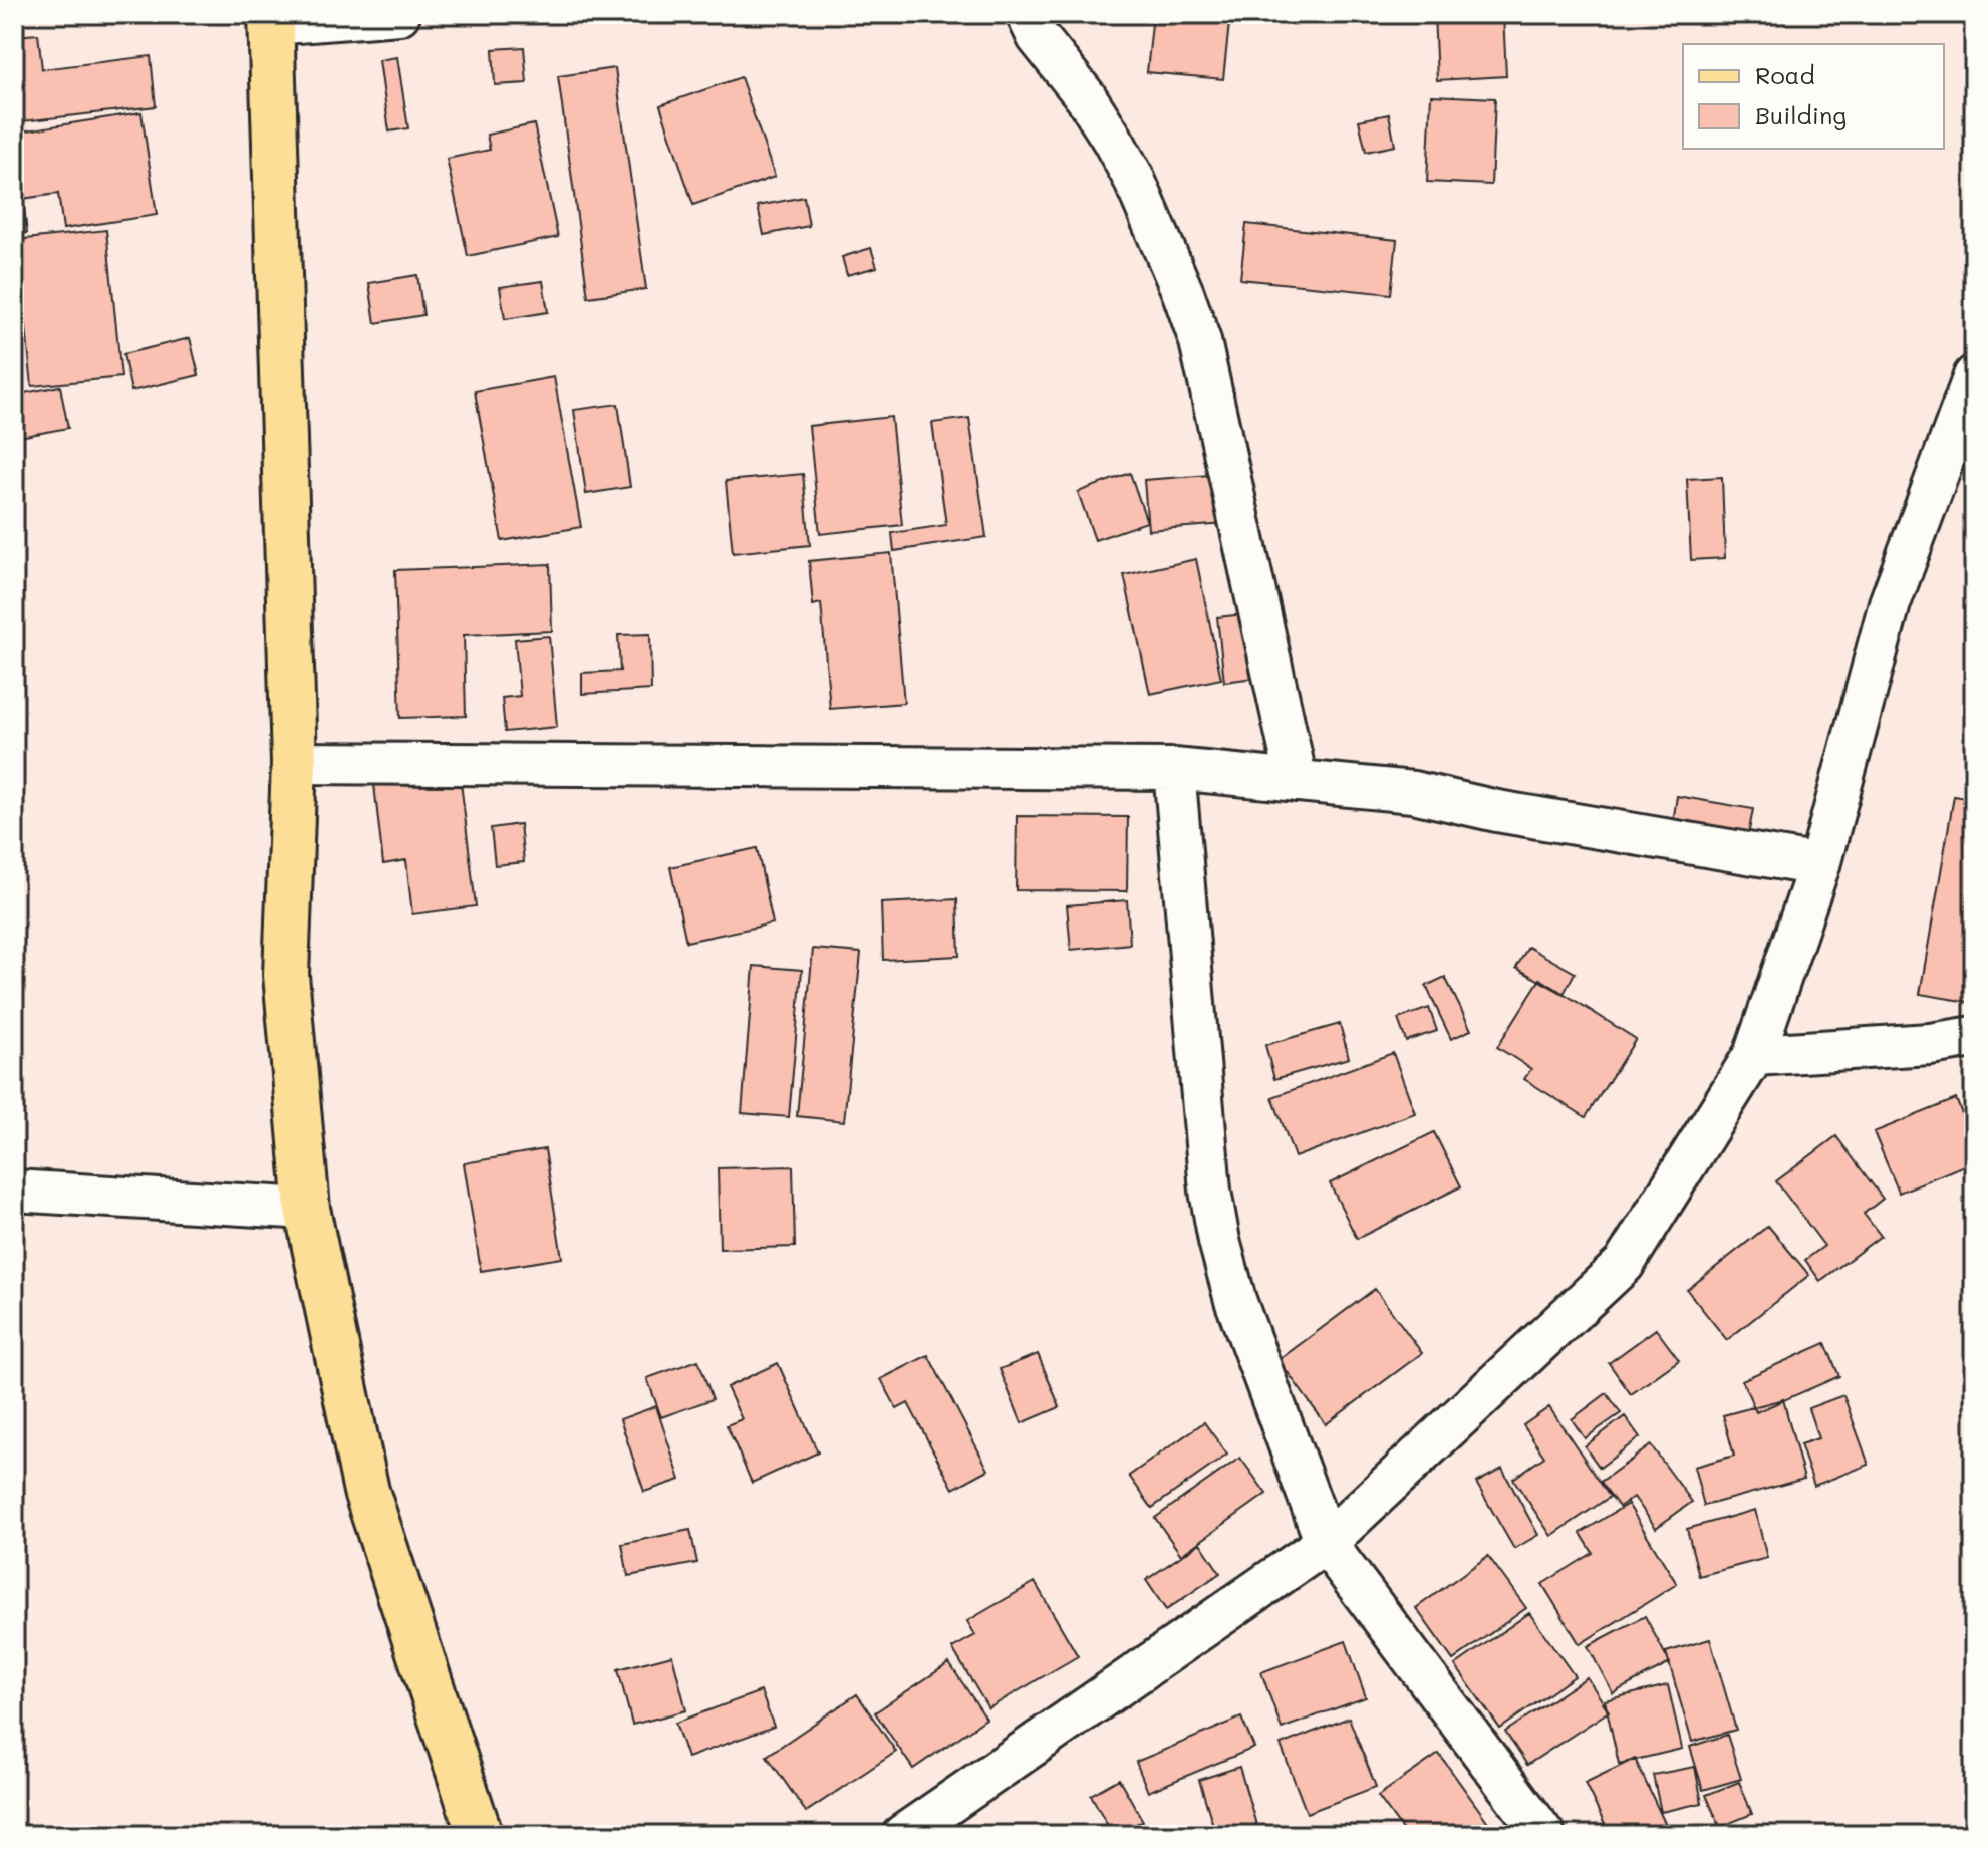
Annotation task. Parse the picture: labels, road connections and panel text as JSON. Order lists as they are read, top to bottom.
{
  "legend": ["Road", "Building"]
}
